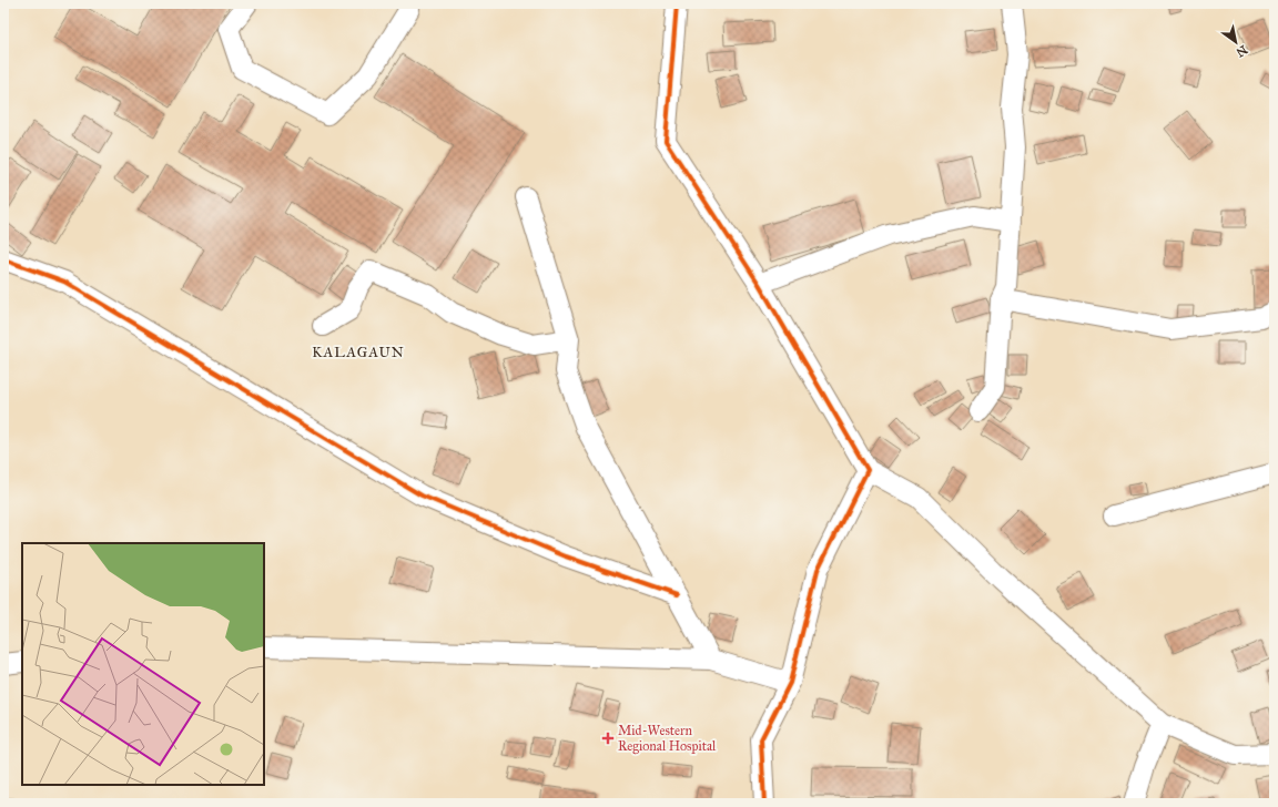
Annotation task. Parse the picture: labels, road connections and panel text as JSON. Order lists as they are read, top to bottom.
{
  "districts": ["KALAGAUN"],
  "places": {
    "health": ["Mid-Western Regional Hospital"]
  },
  "north": "bottom right"
}
